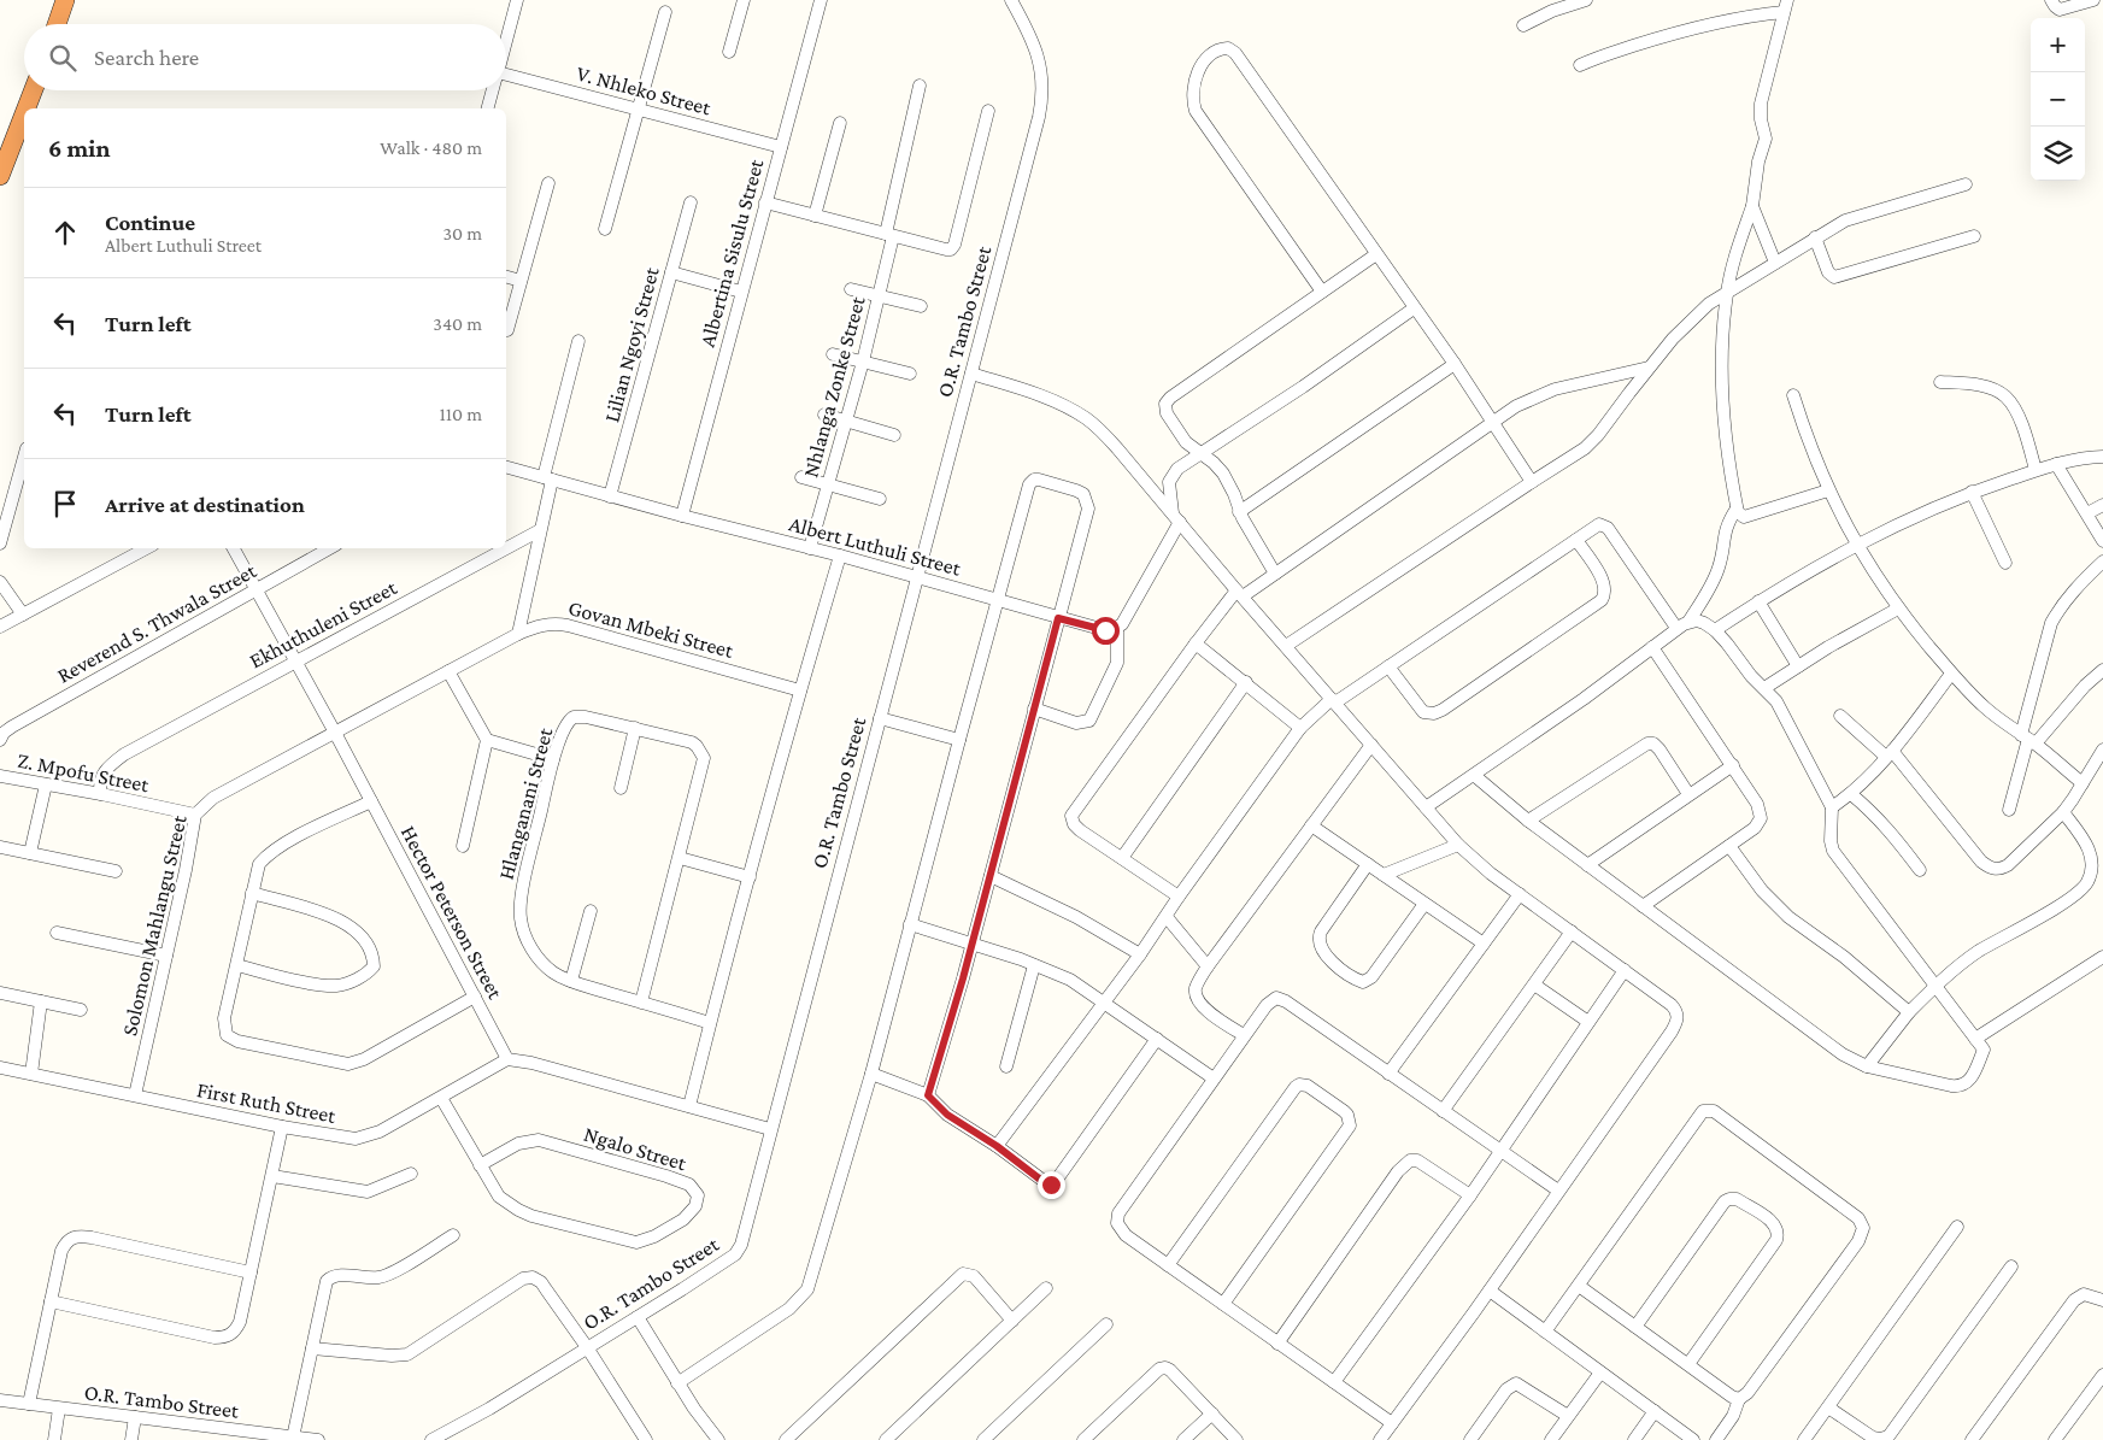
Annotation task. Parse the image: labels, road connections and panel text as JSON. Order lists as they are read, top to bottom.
{
  "streets": {
    "street": [
      "V. Nhleko Street",
      "Albertina Sisulu Street",
      "O.R. Tambo Street",
      "Lilian Ngoyi Street",
      "Nhlanga Zonke Street",
      "Albert Luthuli Street",
      "Reverend S. Thwala Street",
      "Ekhuthuleni Street",
      "Govan Mbeki Street",
      "Z. Mpofu Street",
      "Hlanganani Street",
      "Hector Peterson Street",
      "Solomon Mahlangu Street",
      "First Ruth Street",
      "Ngalo Street"
    ]
  },
  "crossings": [
    ["V. Nhleko Street", "Albertina Sisulu Street"],
    ["Albertina Sisulu Street", "Albert Luthuli Street"],
    ["O.R. Tambo Street", "Albert Luthuli Street"],
    ["Lilian Ngoyi Street", "Albert Luthuli Street"],
    ["Nhlanga Zonke Street", "Albert Luthuli Street"],
    ["Reverend S. Thwala Street", "Hector Peterson Street"],
    ["Ekhuthuleni Street", "Z. Mpofu Street"],
    ["Ekhuthuleni Street", "Hector Peterson Street"],
    ["Govan Mbeki Street", "Hector Peterson Street"],
    ["Govan Mbeki Street", "Solomon Mahlangu Street"],
    ["Z. Mpofu Street", "Solomon Mahlangu Street"],
    ["Hector Peterson Street", "Solomon Mahlangu Street"],
    ["Hector Peterson Street", "First Ruth Street"],
    ["Solomon Mahlangu Street", "First Ruth Street"],
    ["First Ruth Street", "Ngalo Street"]
  ],
  "page": {
    "map_buttons": ["+", "−"],
    "search": "Search here",
    "heading": ["6 min", "Walk · 480 m"],
    "list": [
      ["Continue", "Albert Luthuli Street", "30 m"],
      ["Turn left", "340 m"],
      ["Turn left", "110 m"],
      "Arrive at destination"
    ]
  }
}
